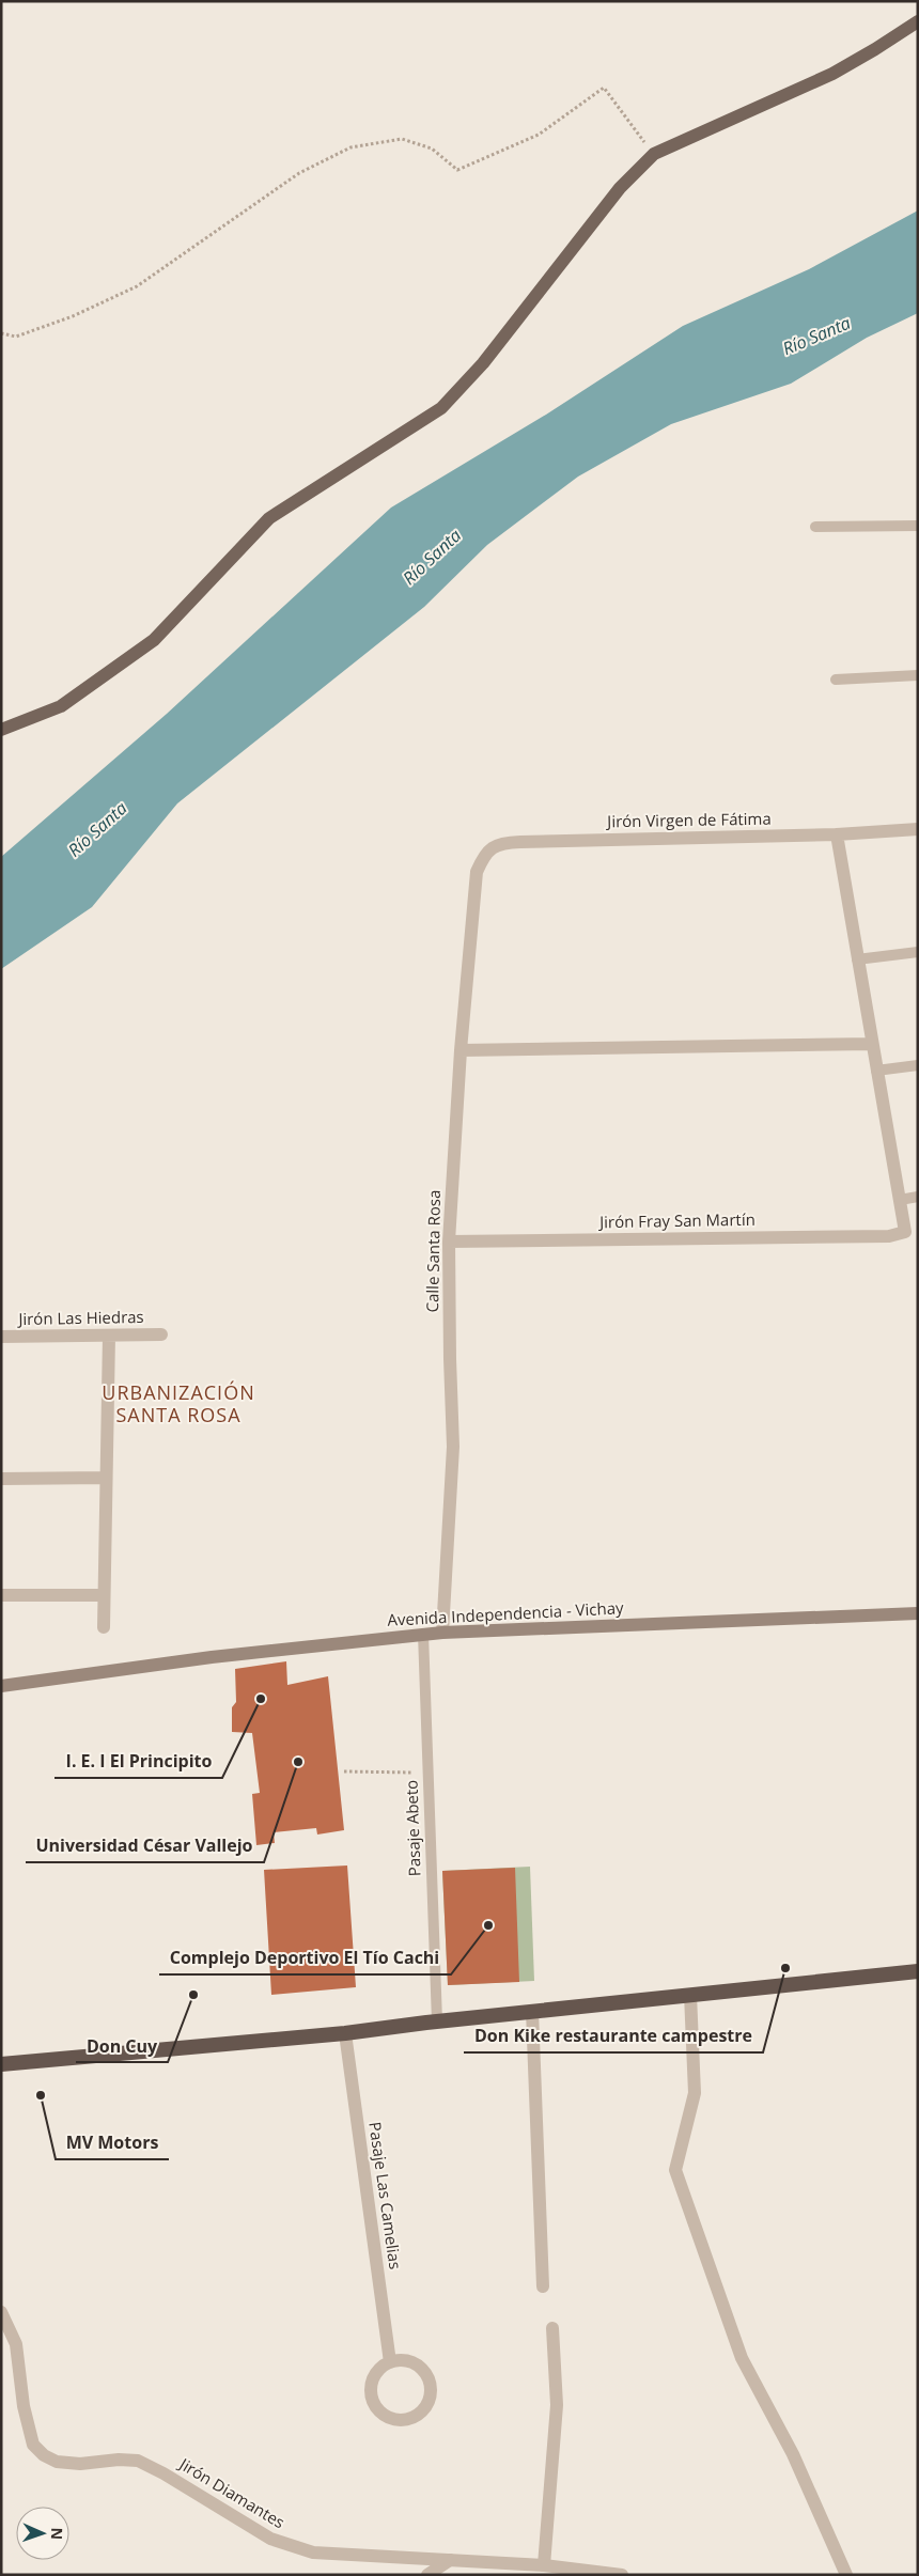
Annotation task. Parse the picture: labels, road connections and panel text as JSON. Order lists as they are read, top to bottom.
{
  "streets": {
    "main road": ["Avenida Independencia - Vichay"],
    "street": [
      "Jirón Virgen de Fátima",
      "Jirón Fray San Martín",
      "Calle Santa Rosa",
      "Jirón Las Hiedras",
      "Pasaje Las Camelias",
      "Jirón Diamantes"
    ],
    "lane": ["Pasaje Abeto"]
  },
  "crossings": [
    ["Jirón Virgen de Fátima", "Calle Santa Rosa"],
    ["Jirón Fray San Martín", "Calle Santa Rosa"],
    ["Calle Santa Rosa", "Avenida Independencia - Vichay"],
    ["Avenida Independencia - Vichay", "Pasaje Abeto"]
  ],
  "districts": ["URBANIZACIÓN SANTA ROSA"],
  "water": ["Río Santa"],
  "places": [
    "I. E. I El Principito",
    "Universidad César Vallejo",
    "Complejo Deportivo El Tío Cachi",
    "Don Kike restaurante campestre",
    "Don Cuy",
    "MV Motors"
  ],
  "north": "right"
}
